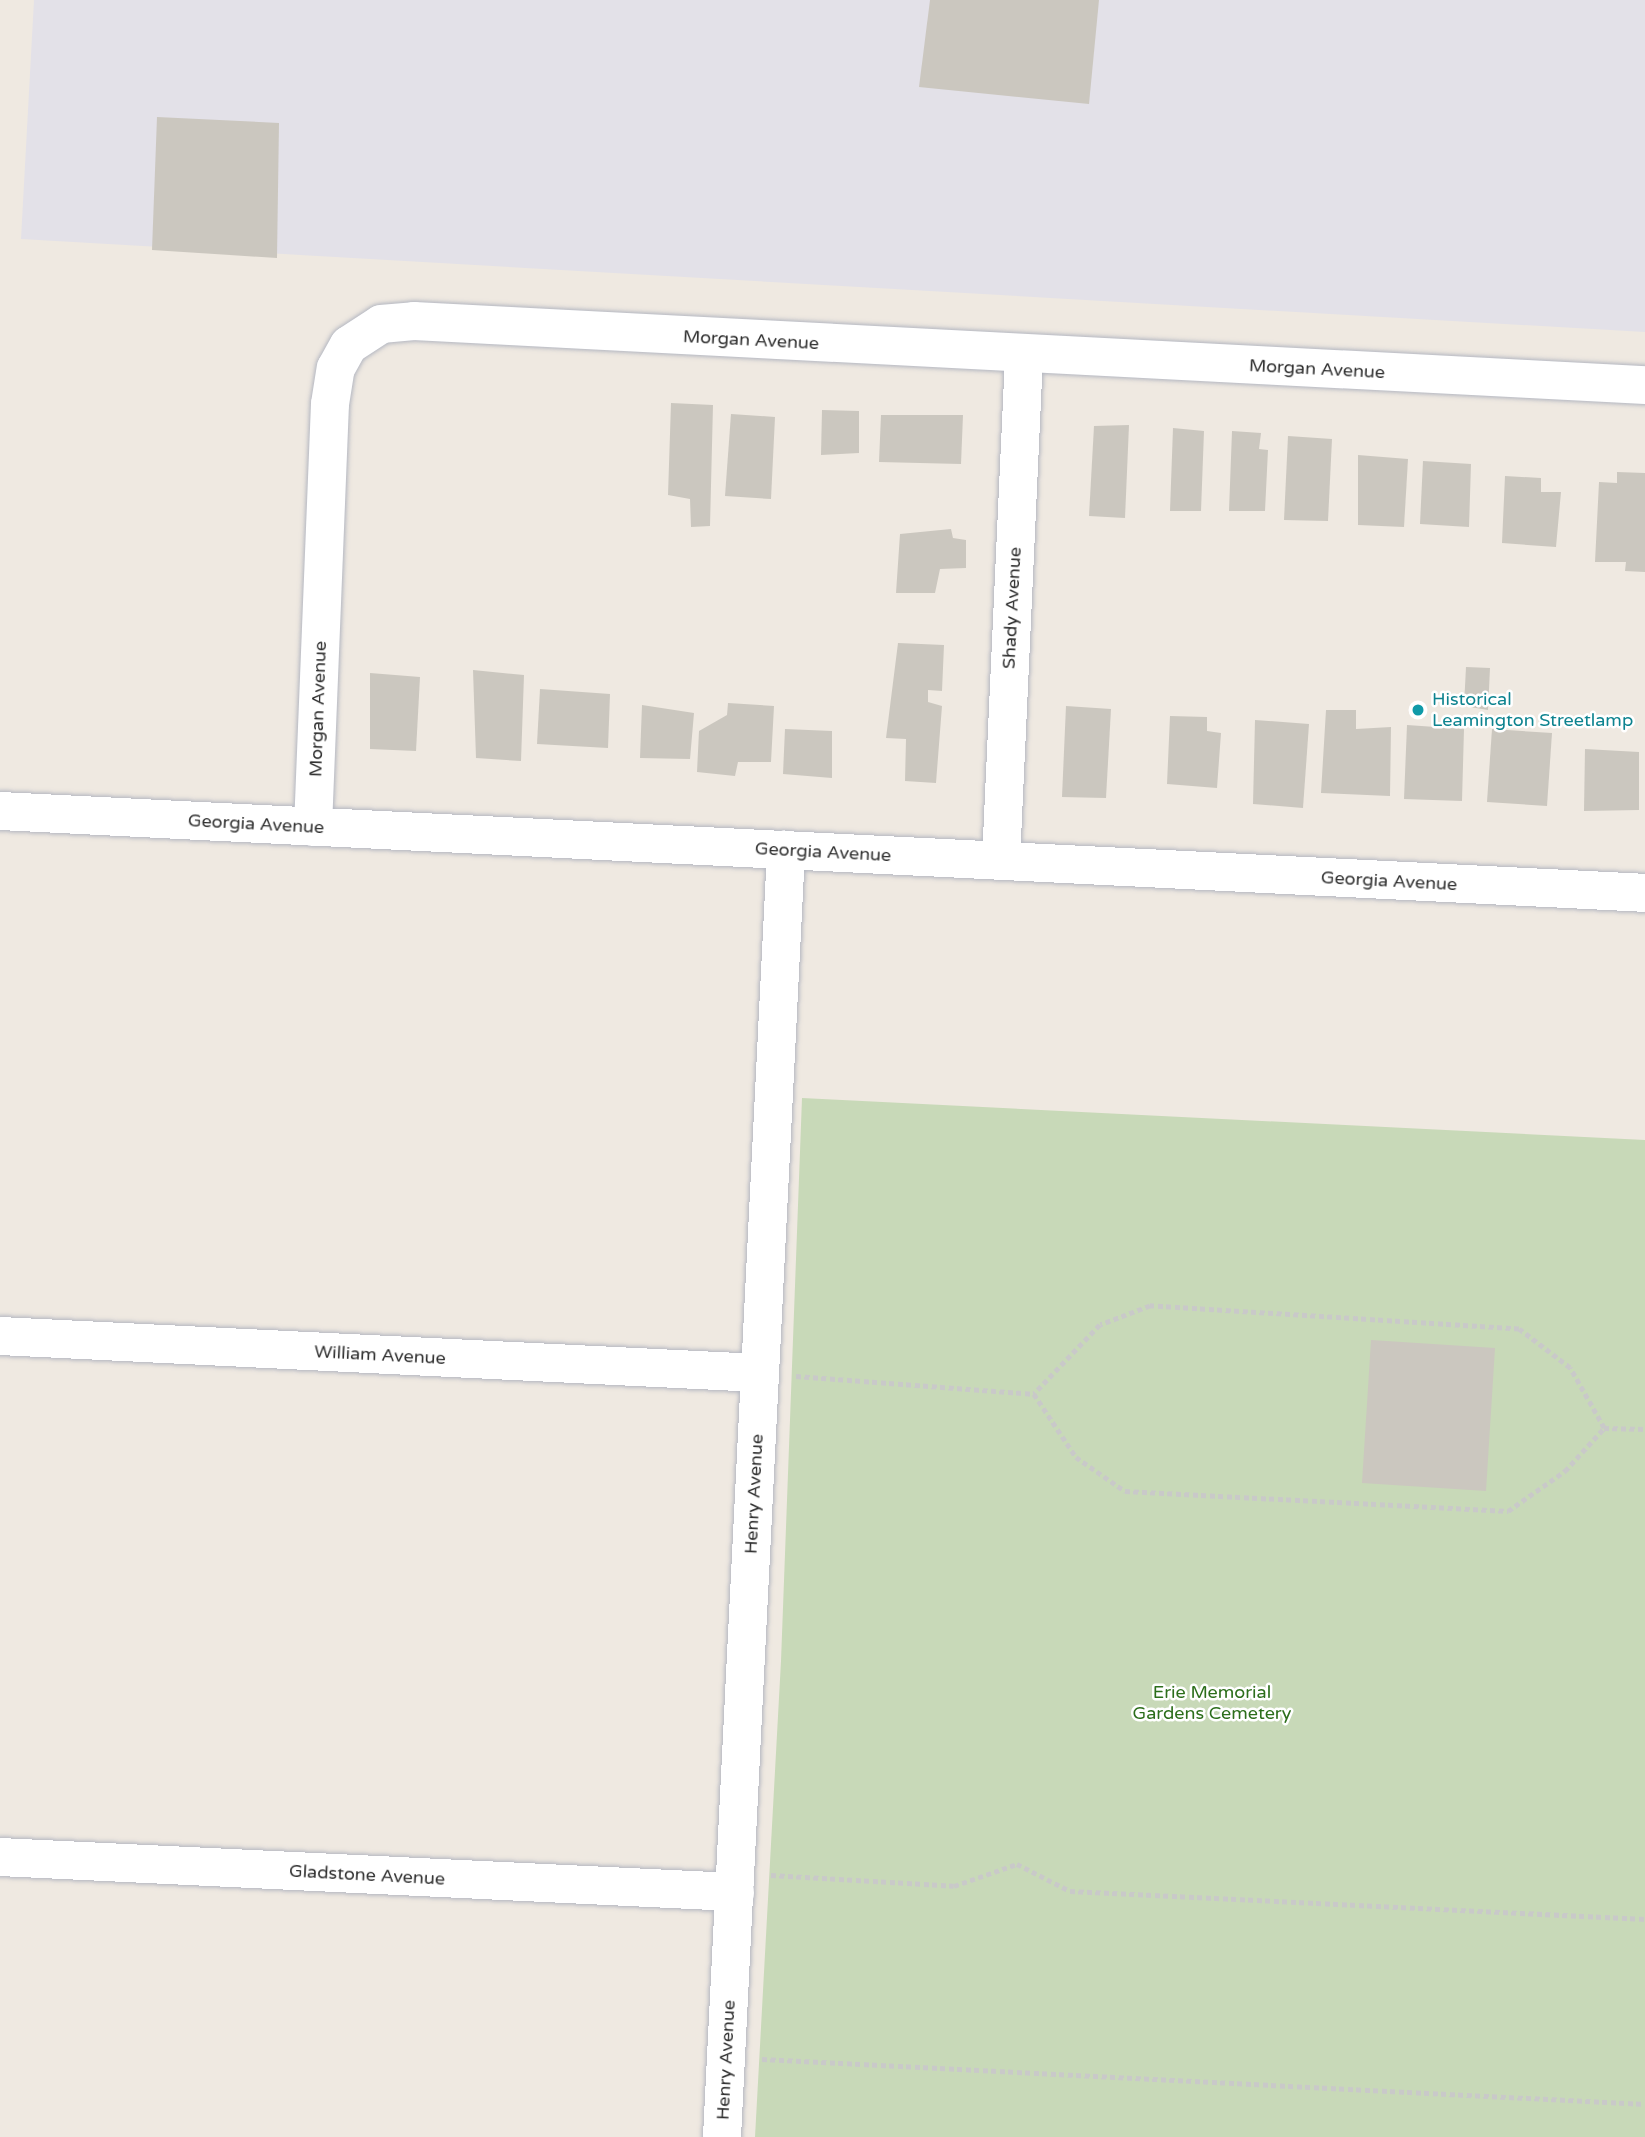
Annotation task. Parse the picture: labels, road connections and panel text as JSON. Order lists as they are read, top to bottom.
{
  "streets": {
    "street": [
      "Morgan Avenue",
      "Shady Avenue",
      "Georgia Avenue",
      "William Avenue",
      "Henry Avenue",
      "Gladstone Avenue"
    ]
  },
  "crossings": [
    ["Morgan Avenue", "Shady Avenue"],
    ["Morgan Avenue", "Georgia Avenue"],
    ["Shady Avenue", "Georgia Avenue"],
    ["Georgia Avenue", "Henry Avenue"],
    ["William Avenue", "Henry Avenue"],
    ["Henry Avenue", "Gladstone Avenue"]
  ],
  "parks": ["Erie Memorial Gardens Cemetery"],
  "places": ["Historical Leamington Streetlamp"]
}
